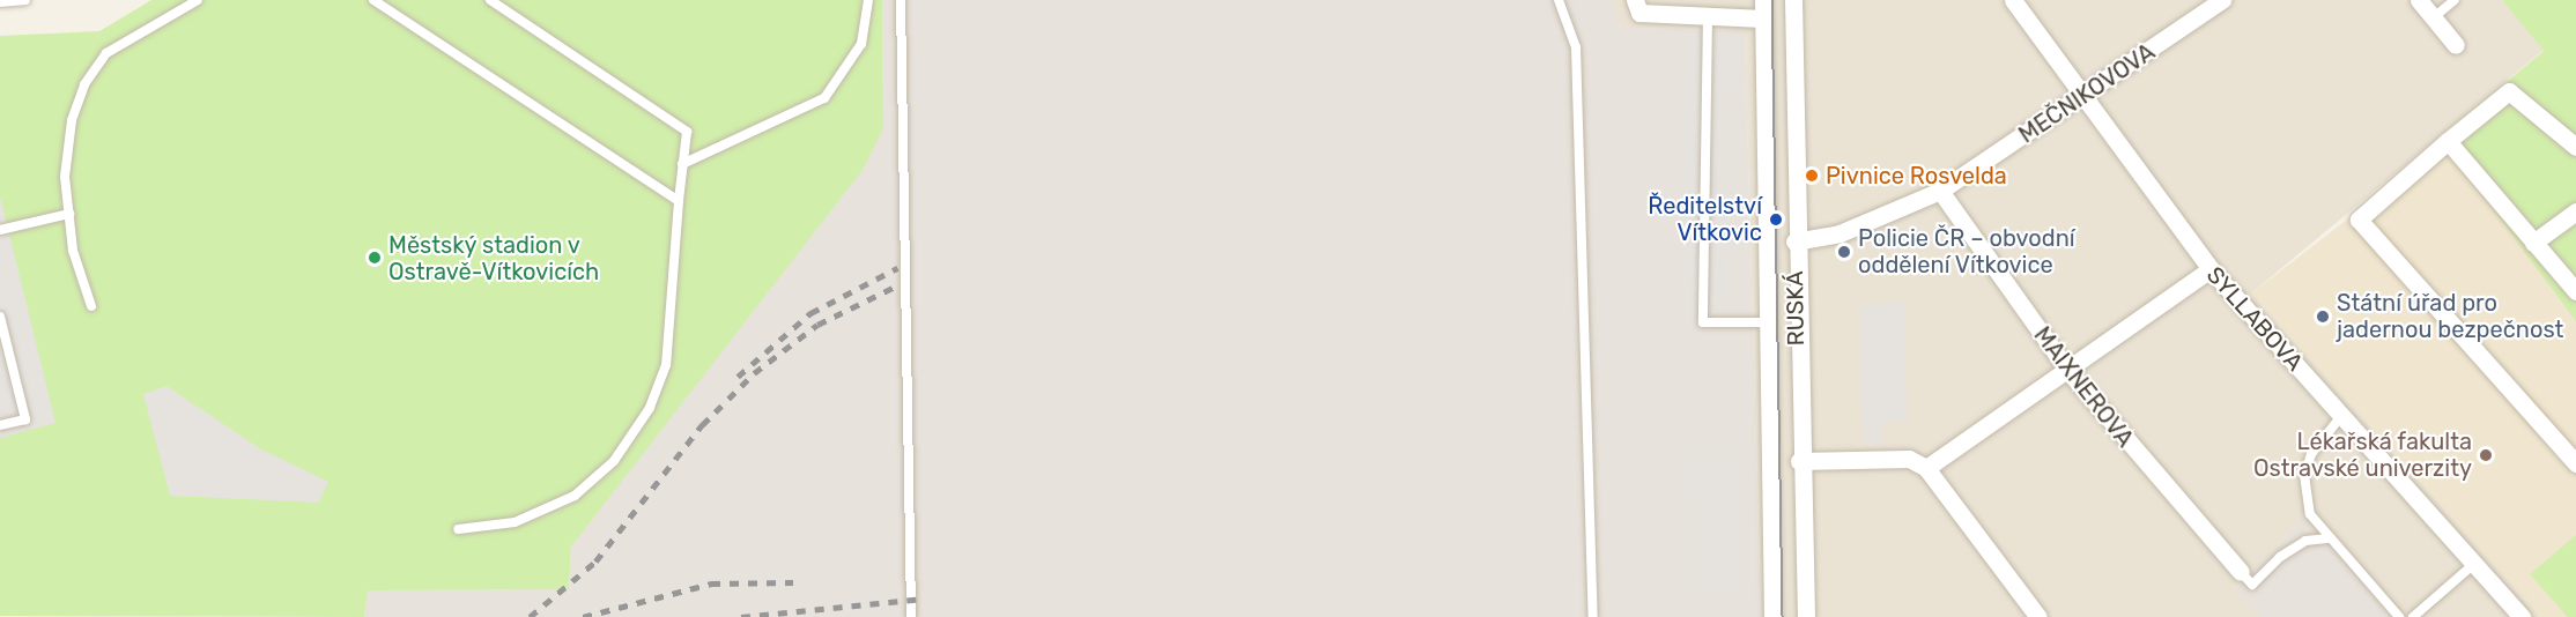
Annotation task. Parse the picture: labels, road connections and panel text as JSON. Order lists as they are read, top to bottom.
{
  "streets": {
    "street": [
      "MEČNIKOVOVA",
      "RUSKÁ",
      "SYLLABOVA",
      "MAIXNEROVA"
    ]
  },
  "crossings": [
    ["MEČNIKOVOVA", "RUSKÁ"],
    ["MEČNIKOVOVA", "SYLLABOVA"],
    ["MEČNIKOVOVA", "MAIXNEROVA"]
  ],
  "places": [
    "Pivnice Rosvelda",
    "Ředitelství Vítkovic",
    "Policie ČR – obvodní oddělení Vítkovice",
    "Městský stadion v Ostravě-Vítkovicích",
    "Státní úřad pro jadernou bezpečnost",
    "Lékařská fakulta Ostravské univerzity"
  ]
}
